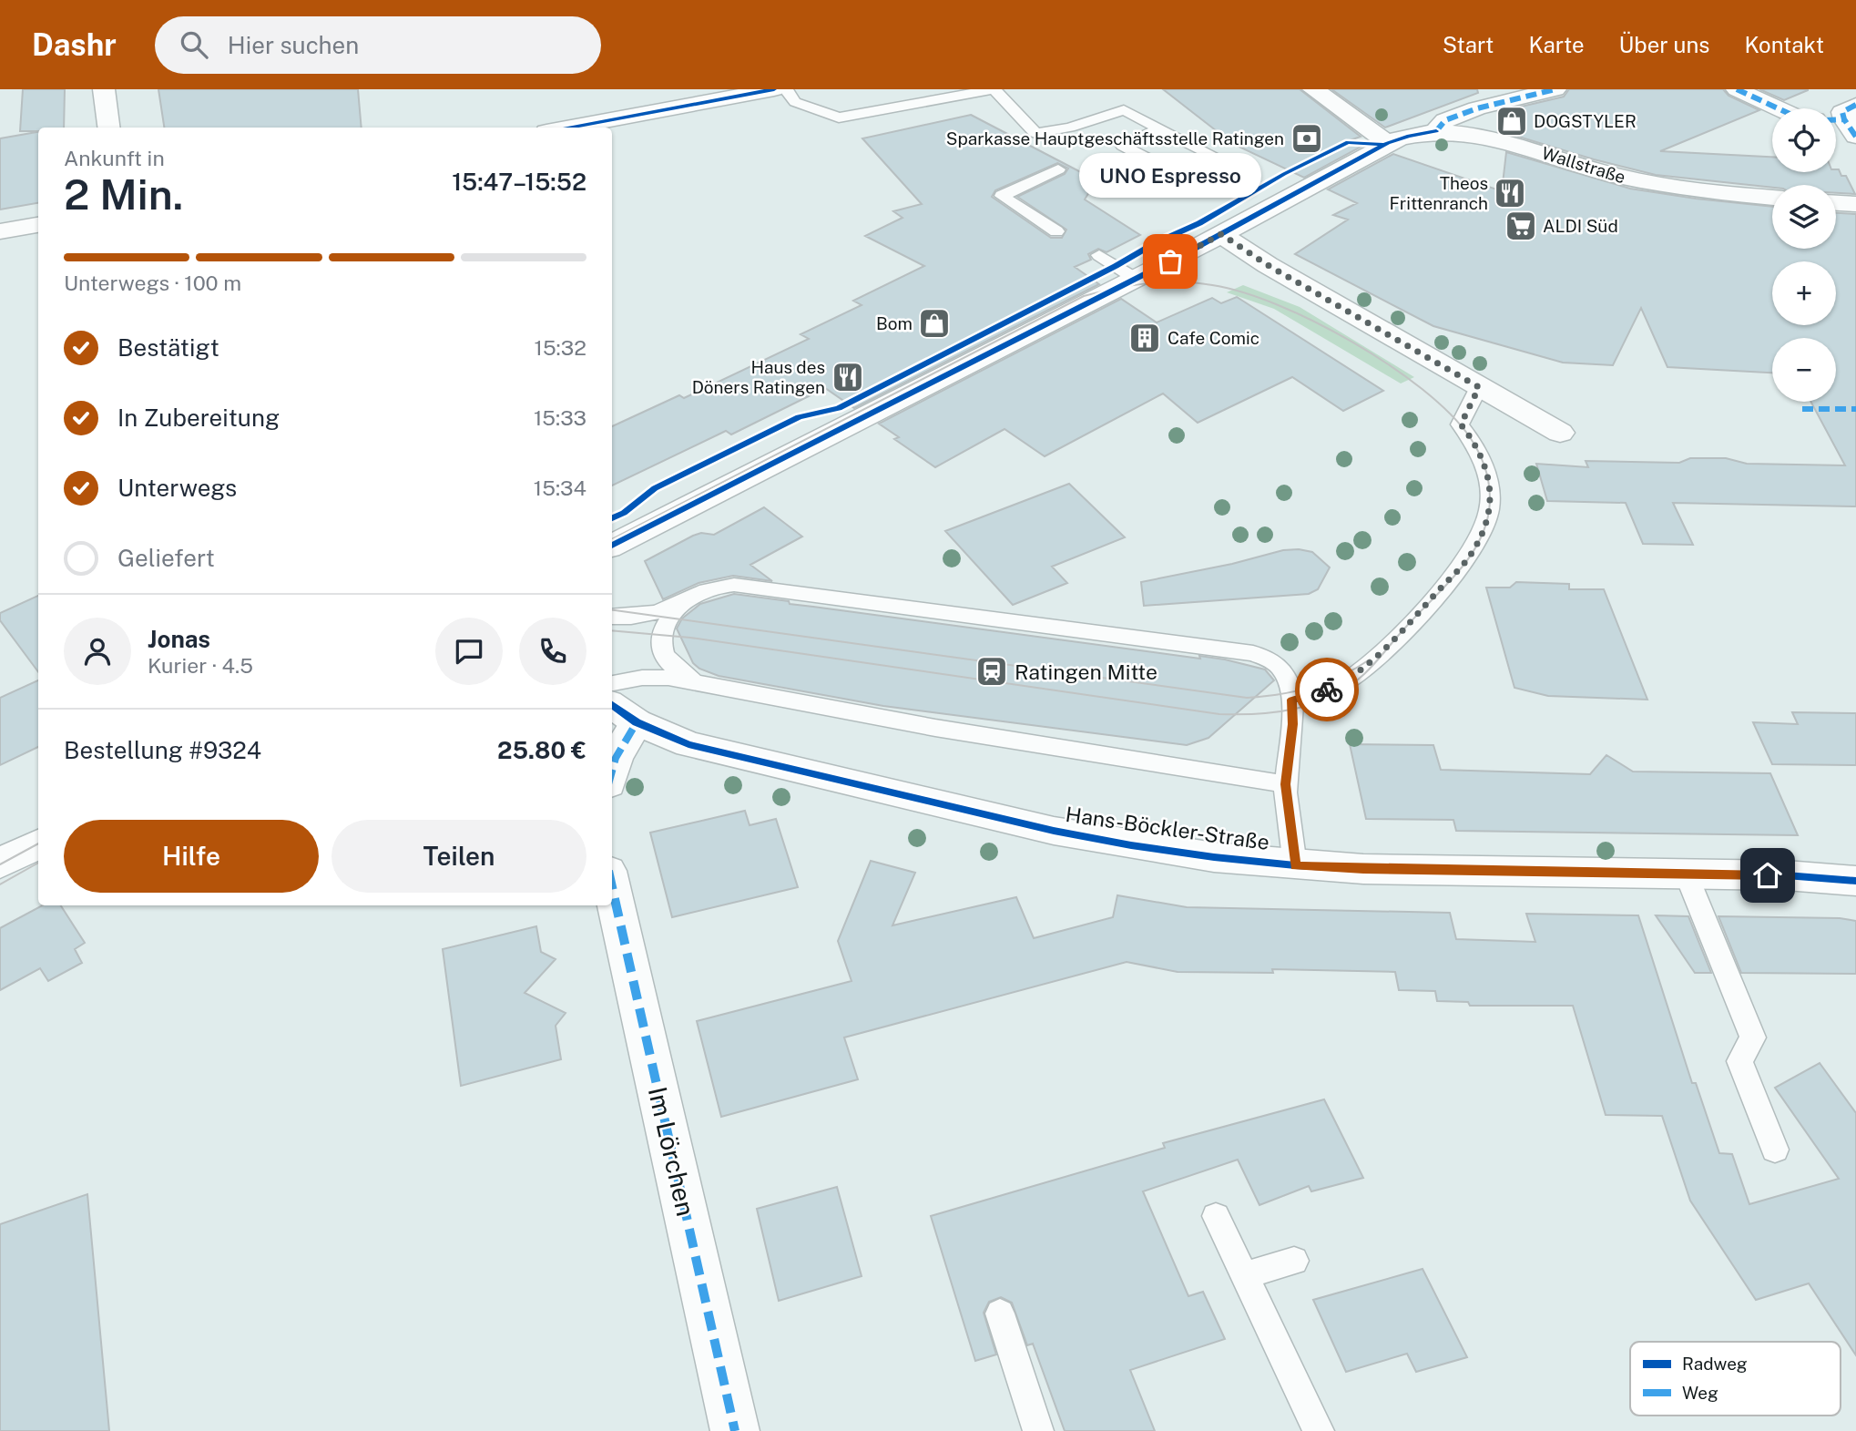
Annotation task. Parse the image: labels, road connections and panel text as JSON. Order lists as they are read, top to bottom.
{
  "streets": {
    "street": ["Wallstraße", "Hans-Böckler-Straße", "Im Lörchen"]
  },
  "places": {
    "shop": ["DOGSTYLER", "Bom"],
    "bank": ["Sparkasse Hauptgeschäftsstelle Ratingen"],
    "restaurant": ["Theos Frittenranch", "Haus des Döners Ratingen"],
    "supermarket": ["ALDI Süd"],
    "other": ["UNO Espresso"],
    "building": ["Cafe Comic"],
    "station": ["Ratingen Mitte"]
  },
  "legend": ["Radweg", "Weg"],
  "page": {
    "header": "Dashr",
    "search": "Hier suchen",
    "nav": [
      "Start",
      "Karte",
      "Über uns",
      "Kontakt"
    ],
    "map_buttons": ["+", "−"],
    "heading": ["2 Min.", "Ankunft in", "15:47–15:52"],
    "panel": [
      "Jonas",
      "Kurier · 4.5",
      "Bestellung #9324",
      "25.80 €"
    ],
    "bubble": "UNO Espresso",
    "bar": "Unterwegs · 100 m",
    "list": [
      ["Bestätigt", "15:32"],
      ["In Zubereitung", "15:33"],
      ["Unterwegs", "15:34"],
      "Geliefert"
    ],
    "buttons": ["Hilfe", "Teilen"]
  }
}
